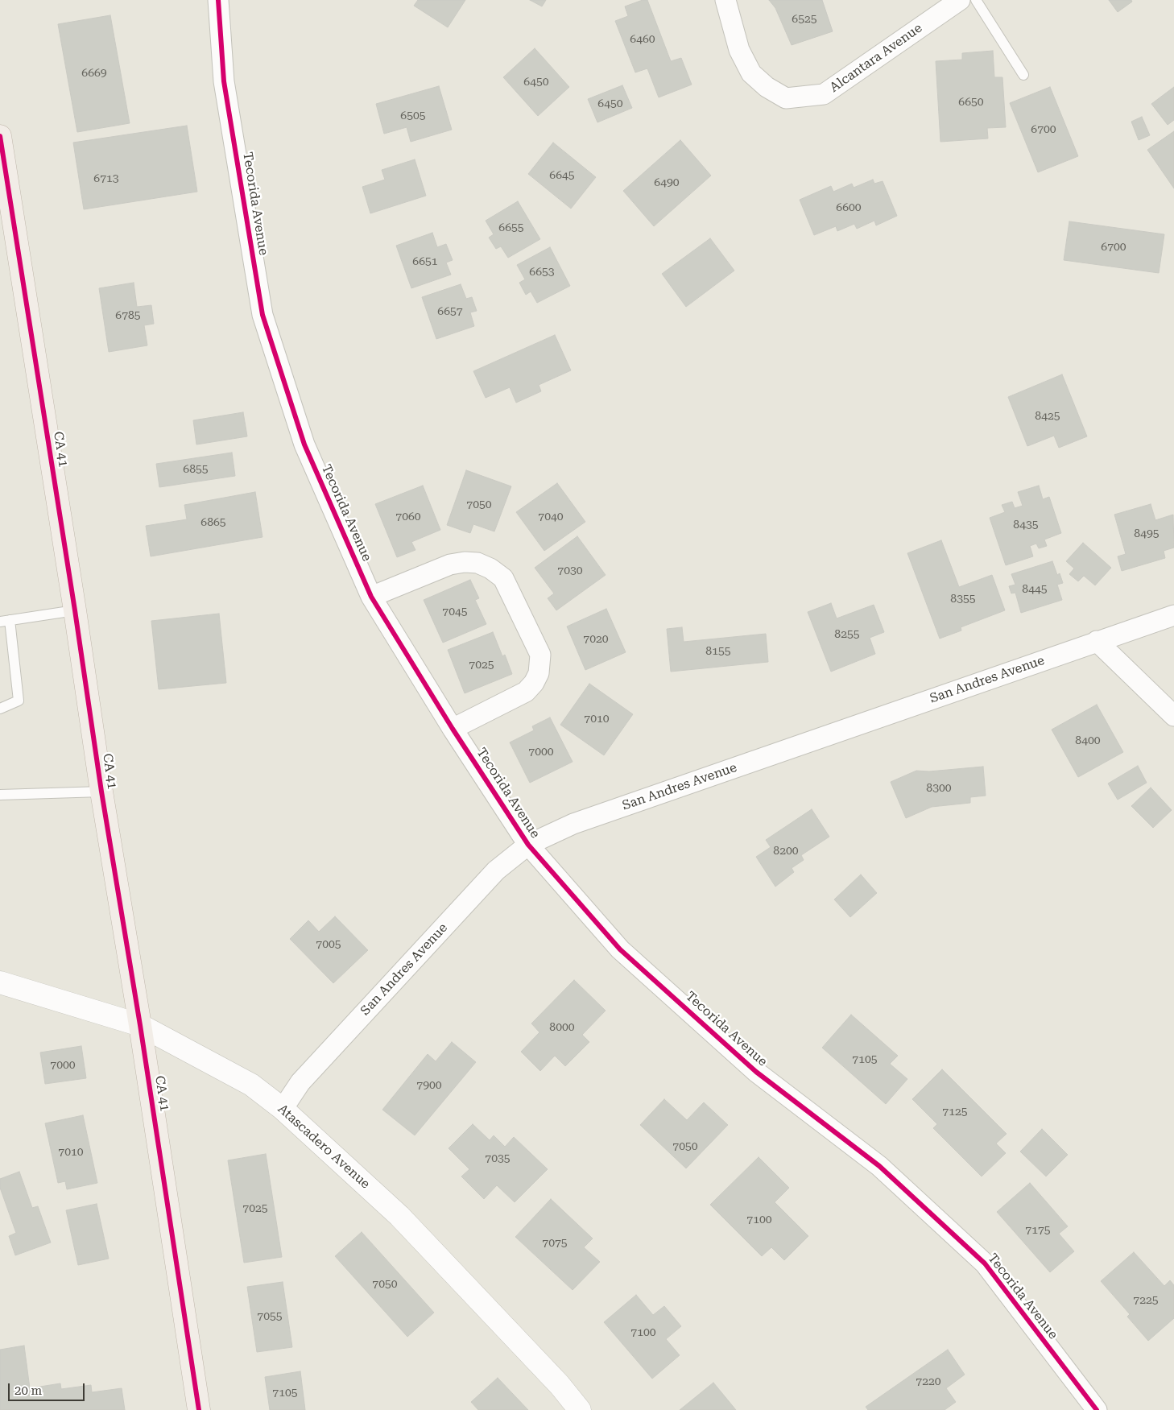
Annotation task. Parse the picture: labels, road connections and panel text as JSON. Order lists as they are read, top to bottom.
{
  "streets": {
    "main road": ["CA 41", "Atascadero Avenue"],
    "street": ["Alcantara Avenue", "Tecorida Avenue", "San Andres Avenue"]
  },
  "crossings": [
    ["Tecorida Avenue", "San Andres Avenue"],
    ["CA 41", "Atascadero Avenue"],
    ["San Andres Avenue", "Atascadero Avenue"]
  ],
  "house_numbers": [
    "6525",
    "6460",
    "6669",
    "6450",
    "6650",
    "6450",
    "6505",
    "6700",
    "6645",
    "6713",
    "6490",
    "6600",
    "6655",
    "6700",
    "6651",
    "6653",
    "6657",
    "6785",
    "8425",
    "6855",
    "7050",
    "7060",
    "7040",
    "6865",
    "8435",
    "8495",
    "7030",
    "8445",
    "8355",
    "7045",
    "8255",
    "7020",
    "8155",
    "7025",
    "7010",
    "8400",
    "7000",
    "8300",
    "8200",
    "7005",
    "8000",
    "7105",
    "7000",
    "7900",
    "7125",
    "7050",
    "7010",
    "7035",
    "7025",
    "7100",
    "7175",
    "7075",
    "7050",
    "7225",
    "7055",
    "7100",
    "7220",
    "7105"
  ],
  "scale_bar": "20 m"
}
